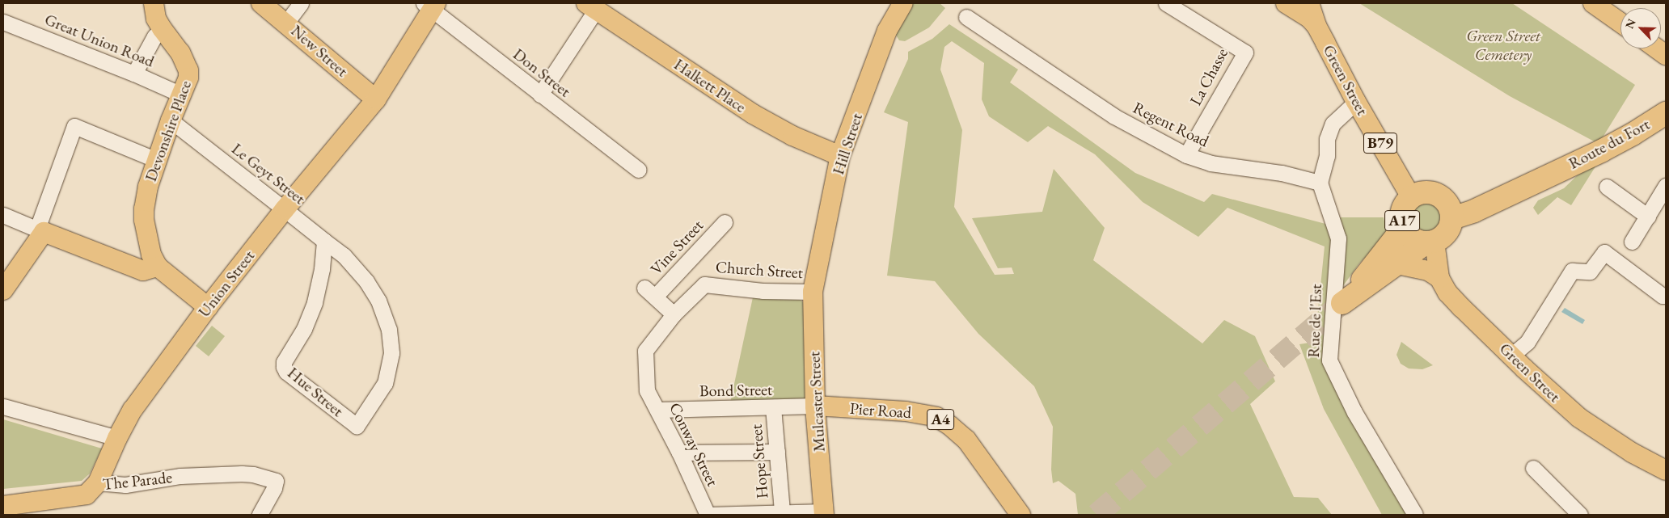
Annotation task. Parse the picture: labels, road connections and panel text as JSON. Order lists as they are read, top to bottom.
{
  "streets": {
    "highway": ["Route du Fort", "A17"],
    "main road": [
      "New Street",
      "Green Street",
      "Halkett Place",
      "Devonshire Place",
      "B79",
      "Hill Street",
      "Union Street",
      "Mulcaster Street",
      "Pier Road",
      "A4",
      "The Parade"
    ],
    "street": [
      "Great Union Road",
      "Don Street",
      "La Chasse",
      "Regent Road",
      "Le Geyt Street",
      "Vine Street",
      "Church Street",
      "Rue de l'Est",
      "Bond Street",
      "Hue Street",
      "Conway Street",
      "Hope Street"
    ]
  },
  "crossings": [
    ["Great Union Road", "Devonshire Place"],
    ["New Street", "Union Street"],
    ["Don Street", "Union Street"],
    ["La Chasse", "Regent Road"],
    ["Green Street", "B79"],
    ["Green Street", "Route du Fort"],
    ["Green Street", "A17"],
    ["Halkett Place", "Hill Street"],
    ["Regent Road", "Rue de l'Est"],
    ["Devonshire Place", "Le Geyt Street"],
    ["Hill Street", "Church Street"],
    ["Hill Street", "Mulcaster Street"],
    ["Route du Fort", "A17"],
    ["Le Geyt Street", "Union Street"],
    ["Le Geyt Street", "Hue Street"],
    ["Vine Street", "Church Street"],
    ["Vine Street", "Conway Street"],
    ["Church Street", "Mulcaster Street"],
    ["Church Street", "Conway Street"],
    ["Union Street", "The Parade"],
    ["Bond Street", "Mulcaster Street"],
    ["Bond Street", "Pier Road"],
    ["Bond Street", "Conway Street"],
    ["Bond Street", "Hope Street"],
    ["Mulcaster Street", "Pier Road"]
  ],
  "parks": ["Green Street Cemetery"],
  "north": "top left"
}
